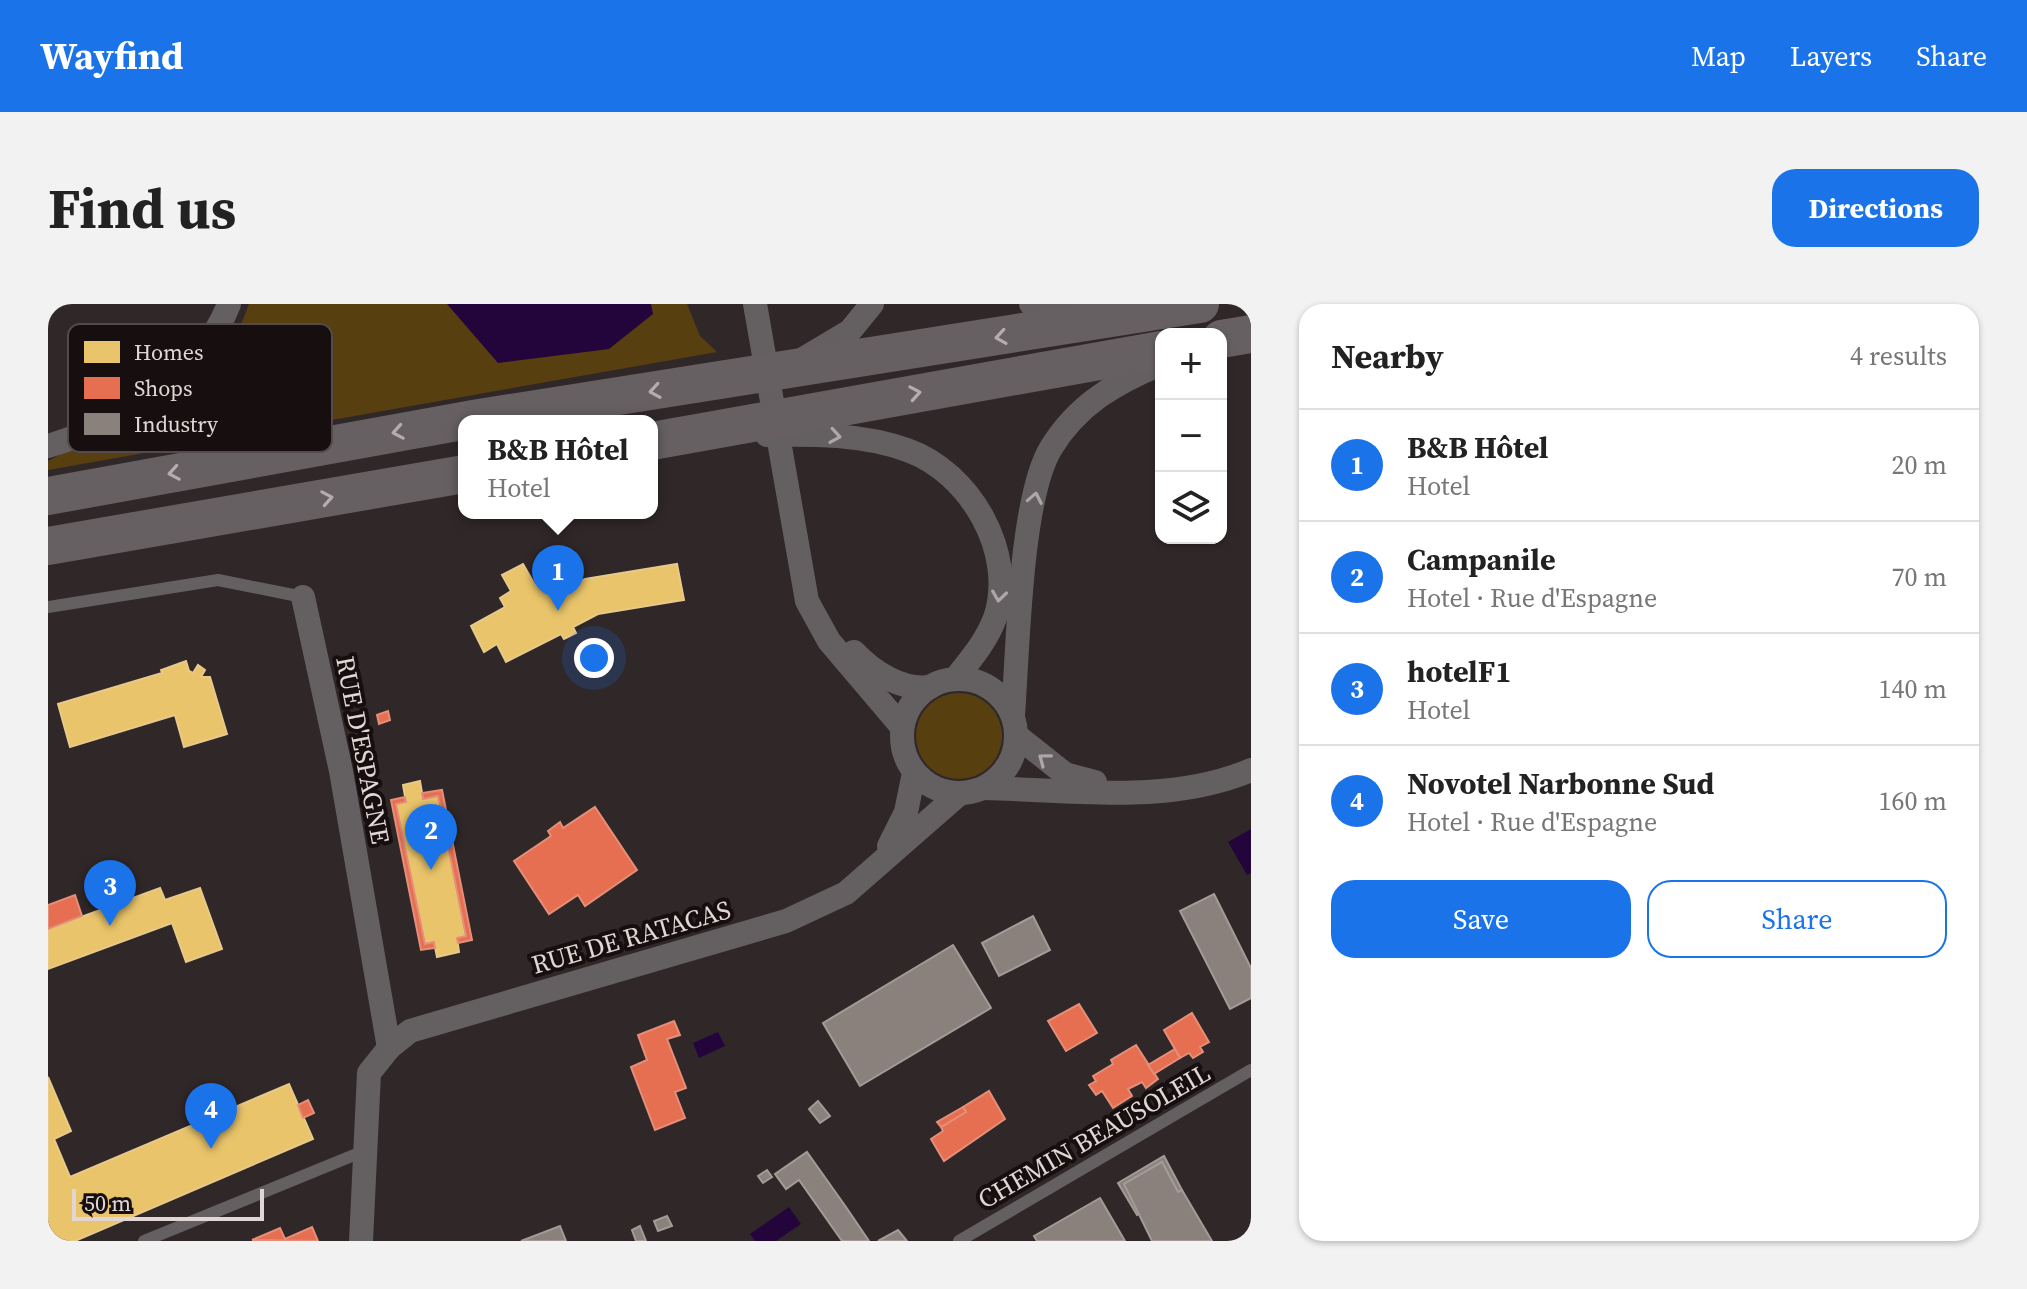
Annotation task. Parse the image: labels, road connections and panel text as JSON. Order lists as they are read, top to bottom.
{
  "streets": {
    "street": ["RUE D'ESPAGNE", "RUE DE RATACAS"],
    "lane": ["CHEMIN BEAUSOLEIL"]
  },
  "crossings": [
    ["RUE D'ESPAGNE", "RUE DE RATACAS"]
  ],
  "legend": ["Homes", "Shops", "Industry"],
  "scale_bar": "50 m",
  "page": {
    "header": "Wayfind",
    "nav": ["Map", "Layers", "Share"],
    "buttons": [
      "Directions",
      ["Save", "Share"]
    ],
    "title": "Find us",
    "heading": ["Nearby", "4 results"],
    "map_buttons": ["+", "−"],
    "list": [
      {
        "mark": "1",
        "name": "B&B Hôtel",
        "note": "Hotel",
        "value": "20 m"
      },
      {
        "mark": "2",
        "name": "Campanile",
        "note": "Hotel · Rue d'Espagne",
        "value": "70 m"
      },
      {
        "mark": "3",
        "name": "hotelF1",
        "note": "Hotel",
        "value": "140 m"
      },
      {
        "mark": "4",
        "name": "Novotel Narbonne Sud",
        "note": "Hotel · Rue d'Espagne",
        "value": "160 m"
      }
    ],
    "popup": ["B&B Hôtel", "Hotel"],
    "pins": [
      "1",
      "2",
      "3",
      "4"
    ],
    "scale": "50 m"
  }
}
